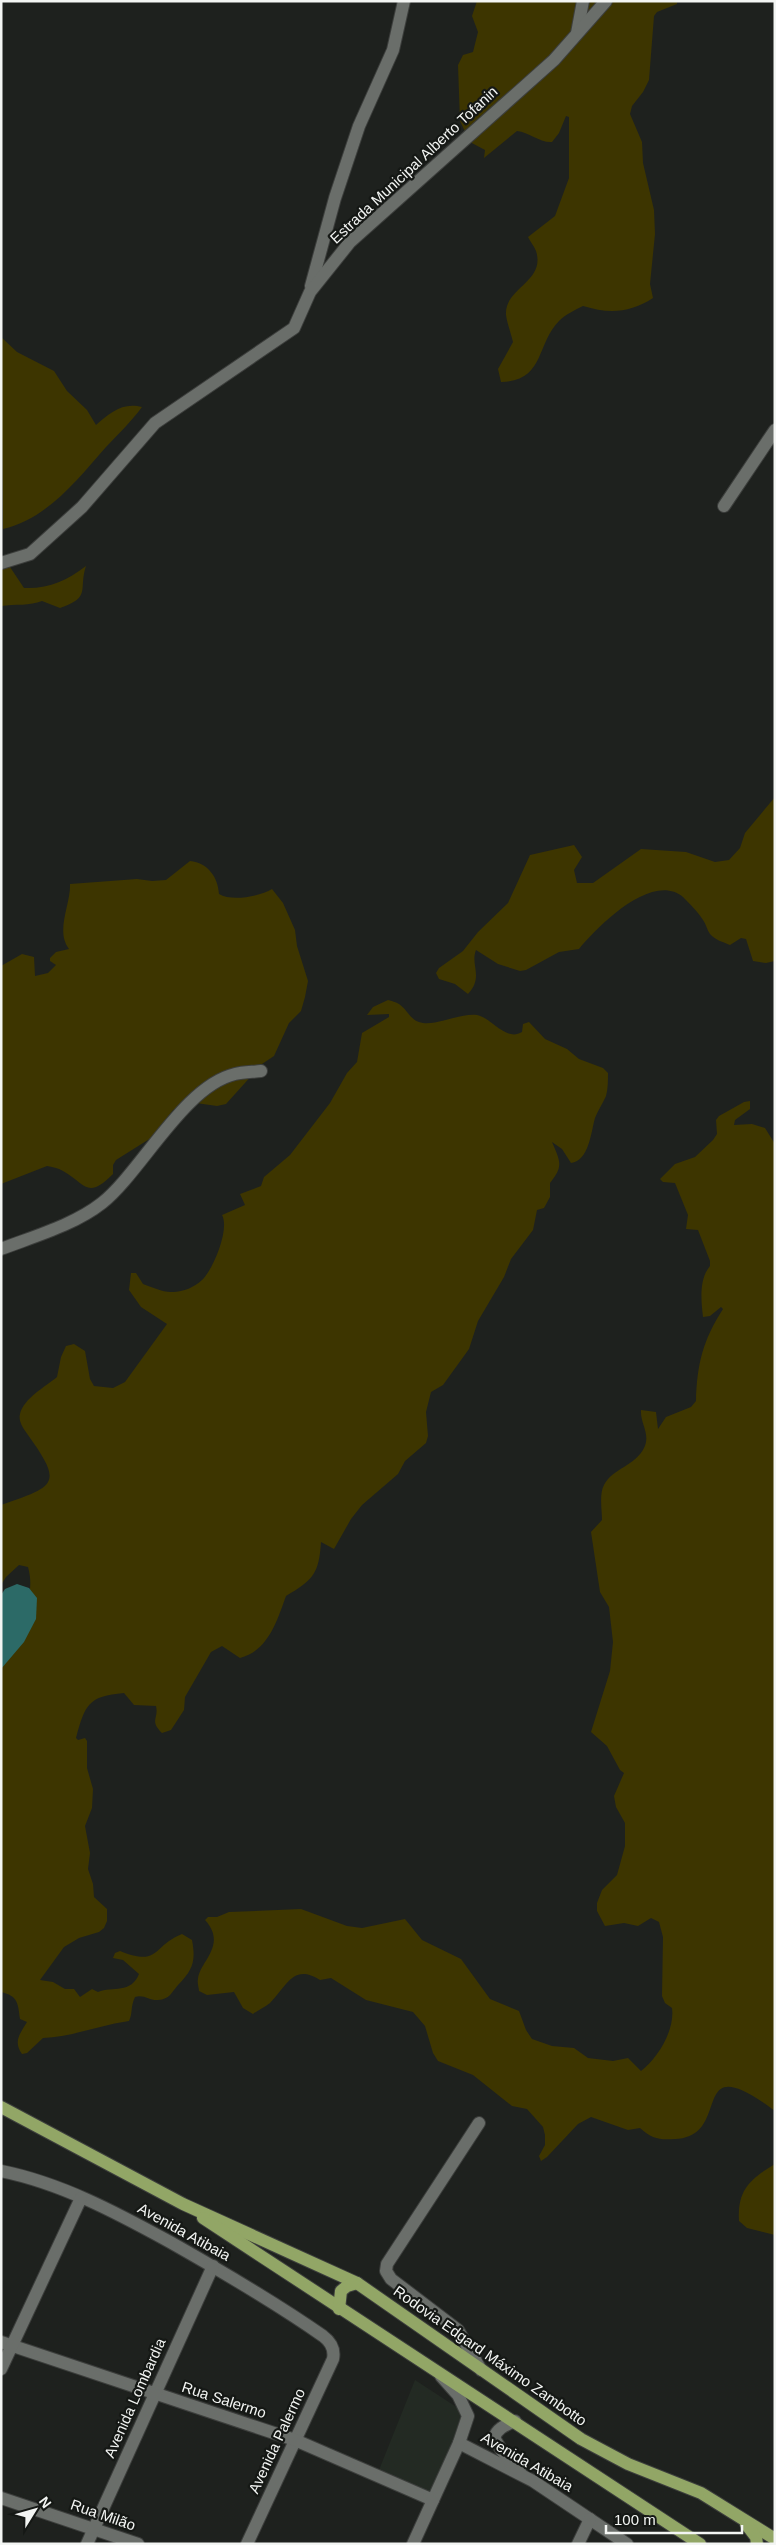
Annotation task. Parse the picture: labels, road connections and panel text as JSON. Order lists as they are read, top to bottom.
{
  "streets": {
    "main road": ["Rodovia Edgard Máximo Zambotto"],
    "street": [
      "Estrada Municipal Alberto Tofanin",
      "Avenida Atibaia",
      "Avenida Lombardia",
      "Rua Salermo",
      "Avenida Palermo",
      "Rua Milão"
    ]
  },
  "crossings": [
    ["Avenida Atibaia", "Avenida Lombardia"],
    ["Avenida Atibaia", "Avenida Palermo"],
    ["Avenida Lombardia", "Rua Salermo"],
    ["Avenida Lombardia", "Rua Milão"],
    ["Rua Salermo", "Avenida Palermo"]
  ],
  "scale_bar": "100 m",
  "north": "top right"
}
